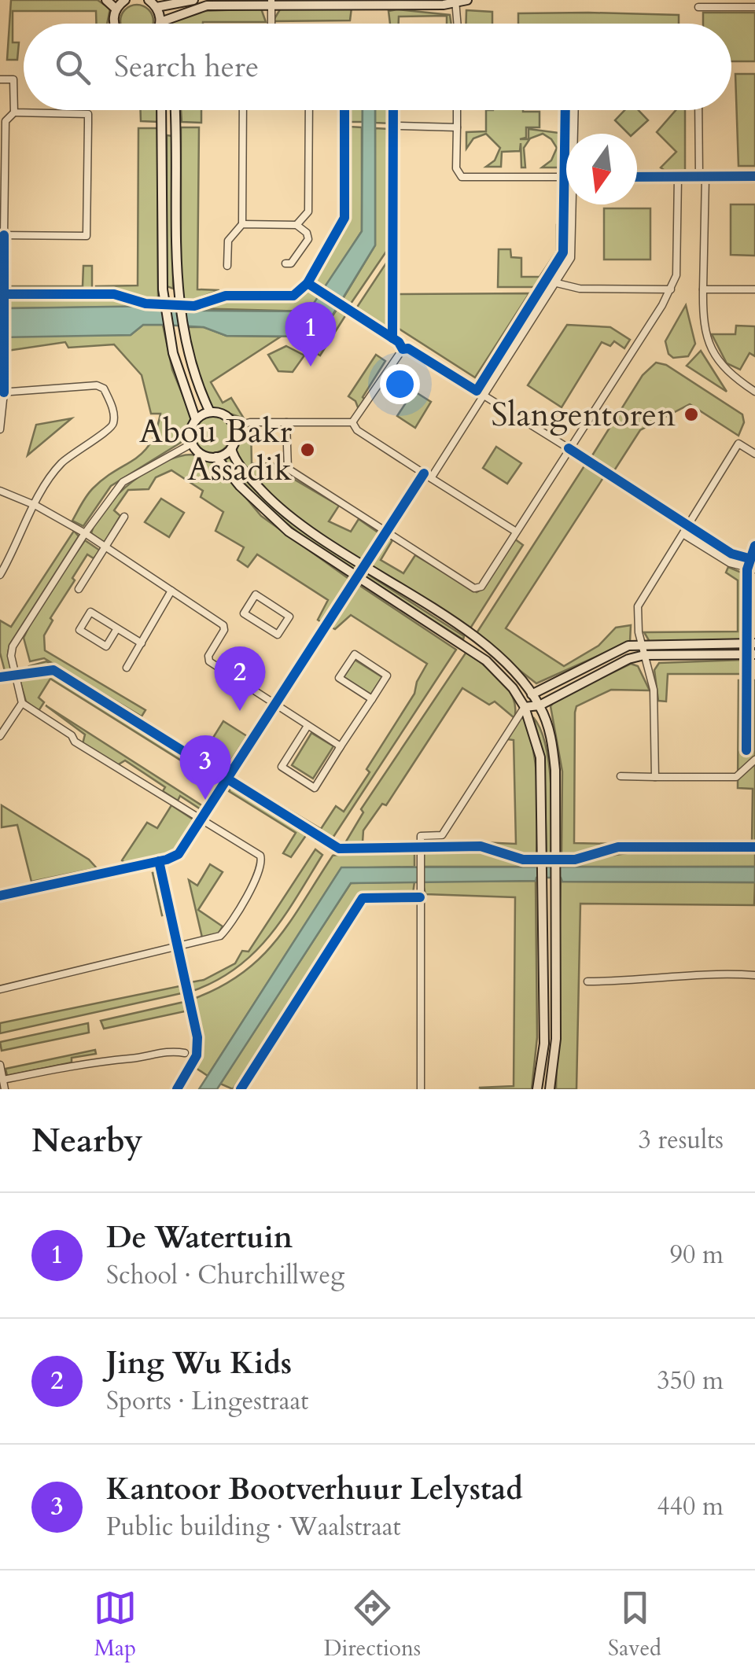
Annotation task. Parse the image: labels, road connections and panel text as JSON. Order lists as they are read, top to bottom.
{
  "places": ["Slangentoren", "Abou Bakr Assadik"],
  "north": "bottom",
  "page": {
    "search": "Search here",
    "pins": ["1", "2", "3"],
    "heading": ["Nearby", "3 results"],
    "list": [
      {
        "mark": "1",
        "name": "De Watertuin",
        "note": "School · Churchillweg",
        "value": "90 m"
      },
      {
        "mark": "2",
        "name": "Jing Wu Kids",
        "note": "Sports · Lingestraat",
        "value": "350 m"
      },
      {
        "mark": "3",
        "name": "Kantoor Bootverhuur Lelystad",
        "note": "Public building · Waalstraat",
        "value": "440 m"
      }
    ],
    "nav": ["Map", "Directions", "Saved"]
  }
}
